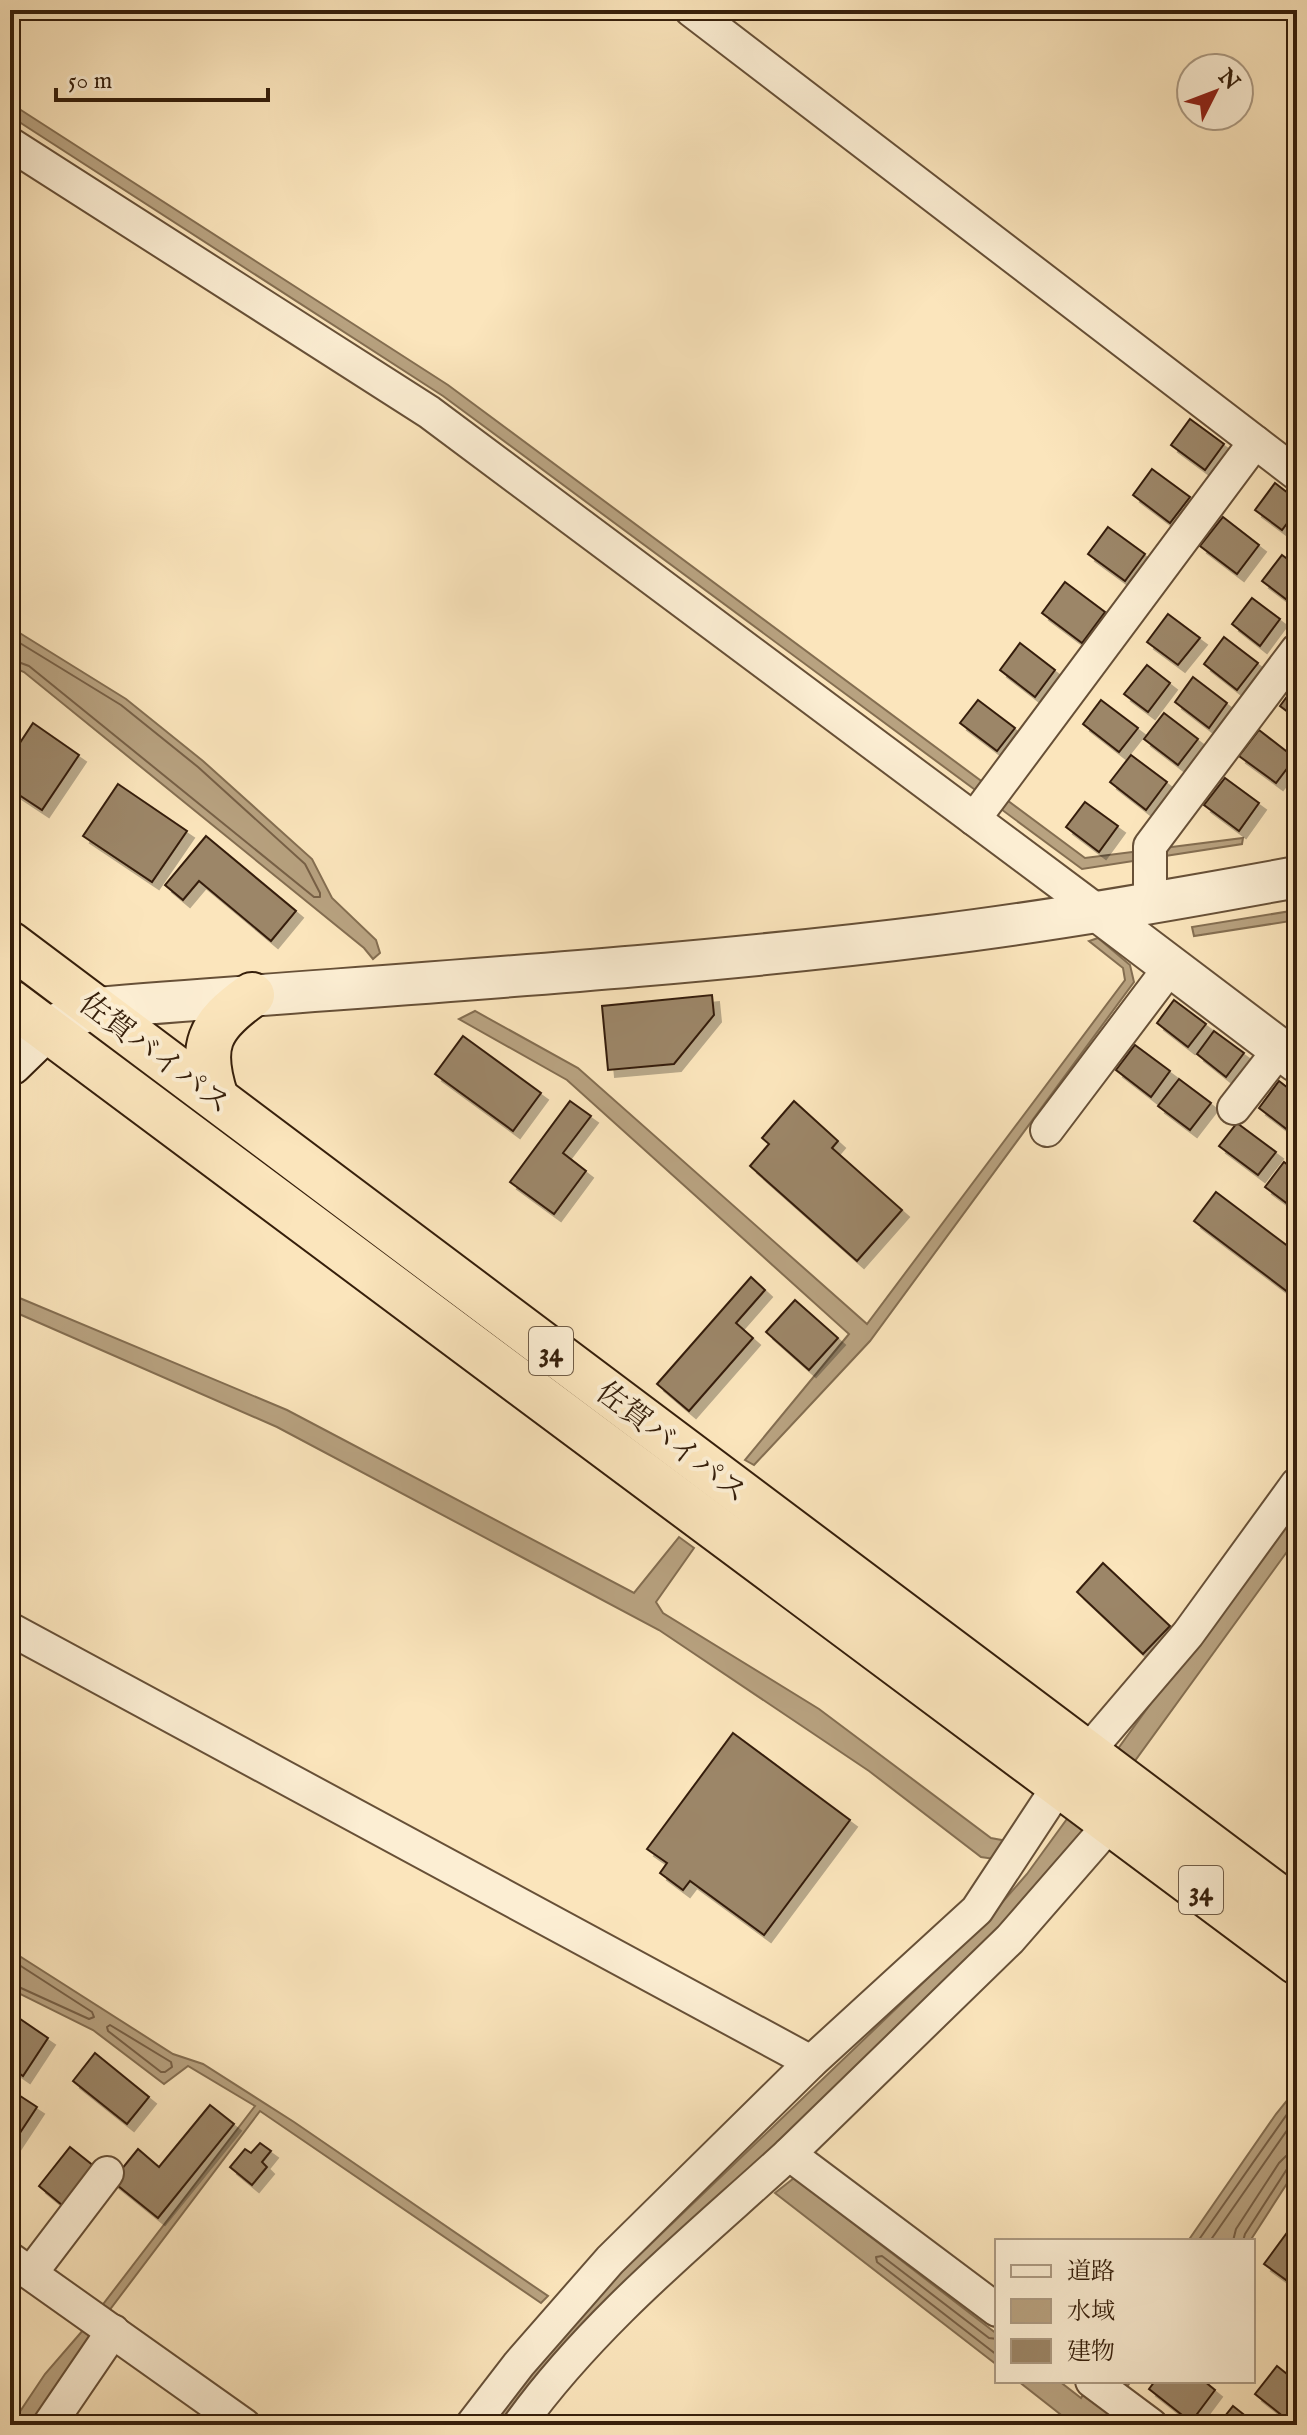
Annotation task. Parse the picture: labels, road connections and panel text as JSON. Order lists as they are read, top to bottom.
{
  "streets": {
    "highway": ["佐賀バイパス", "34"]
  },
  "legend": ["道路", "水域", "建物"],
  "scale_bar": "50 m",
  "north": "top right"
}
